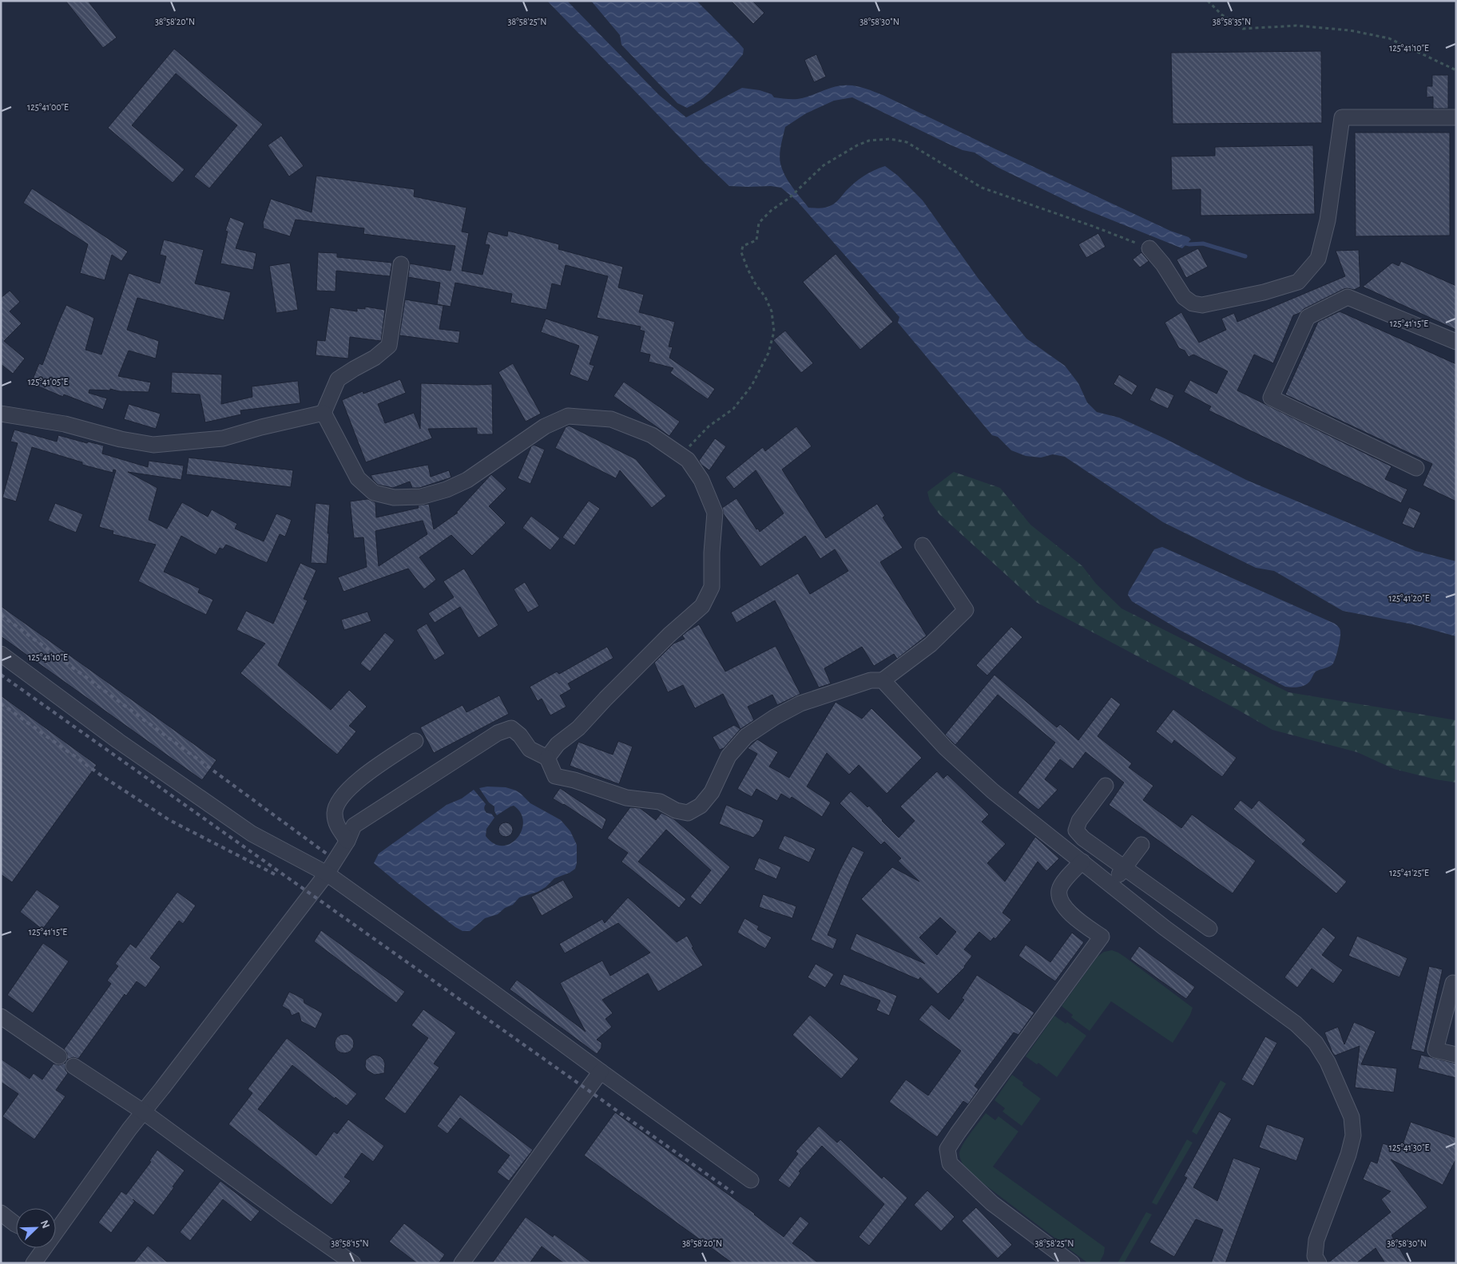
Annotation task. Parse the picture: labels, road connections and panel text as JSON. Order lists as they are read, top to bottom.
{
  "north": "top right",
  "coordinates": [
    "38°58'20\"N",
    "38°58'25\"N",
    "38°58'30\"N",
    "38°58'35\"N",
    "125°41'10\"E",
    "125°41'00\"E",
    "125°41'15\"E",
    "125°41'05\"E",
    "125°41'20\"E",
    "125°41'25\"E",
    "125°41'30\"E",
    "38°58'15\"N"
  ]
}
